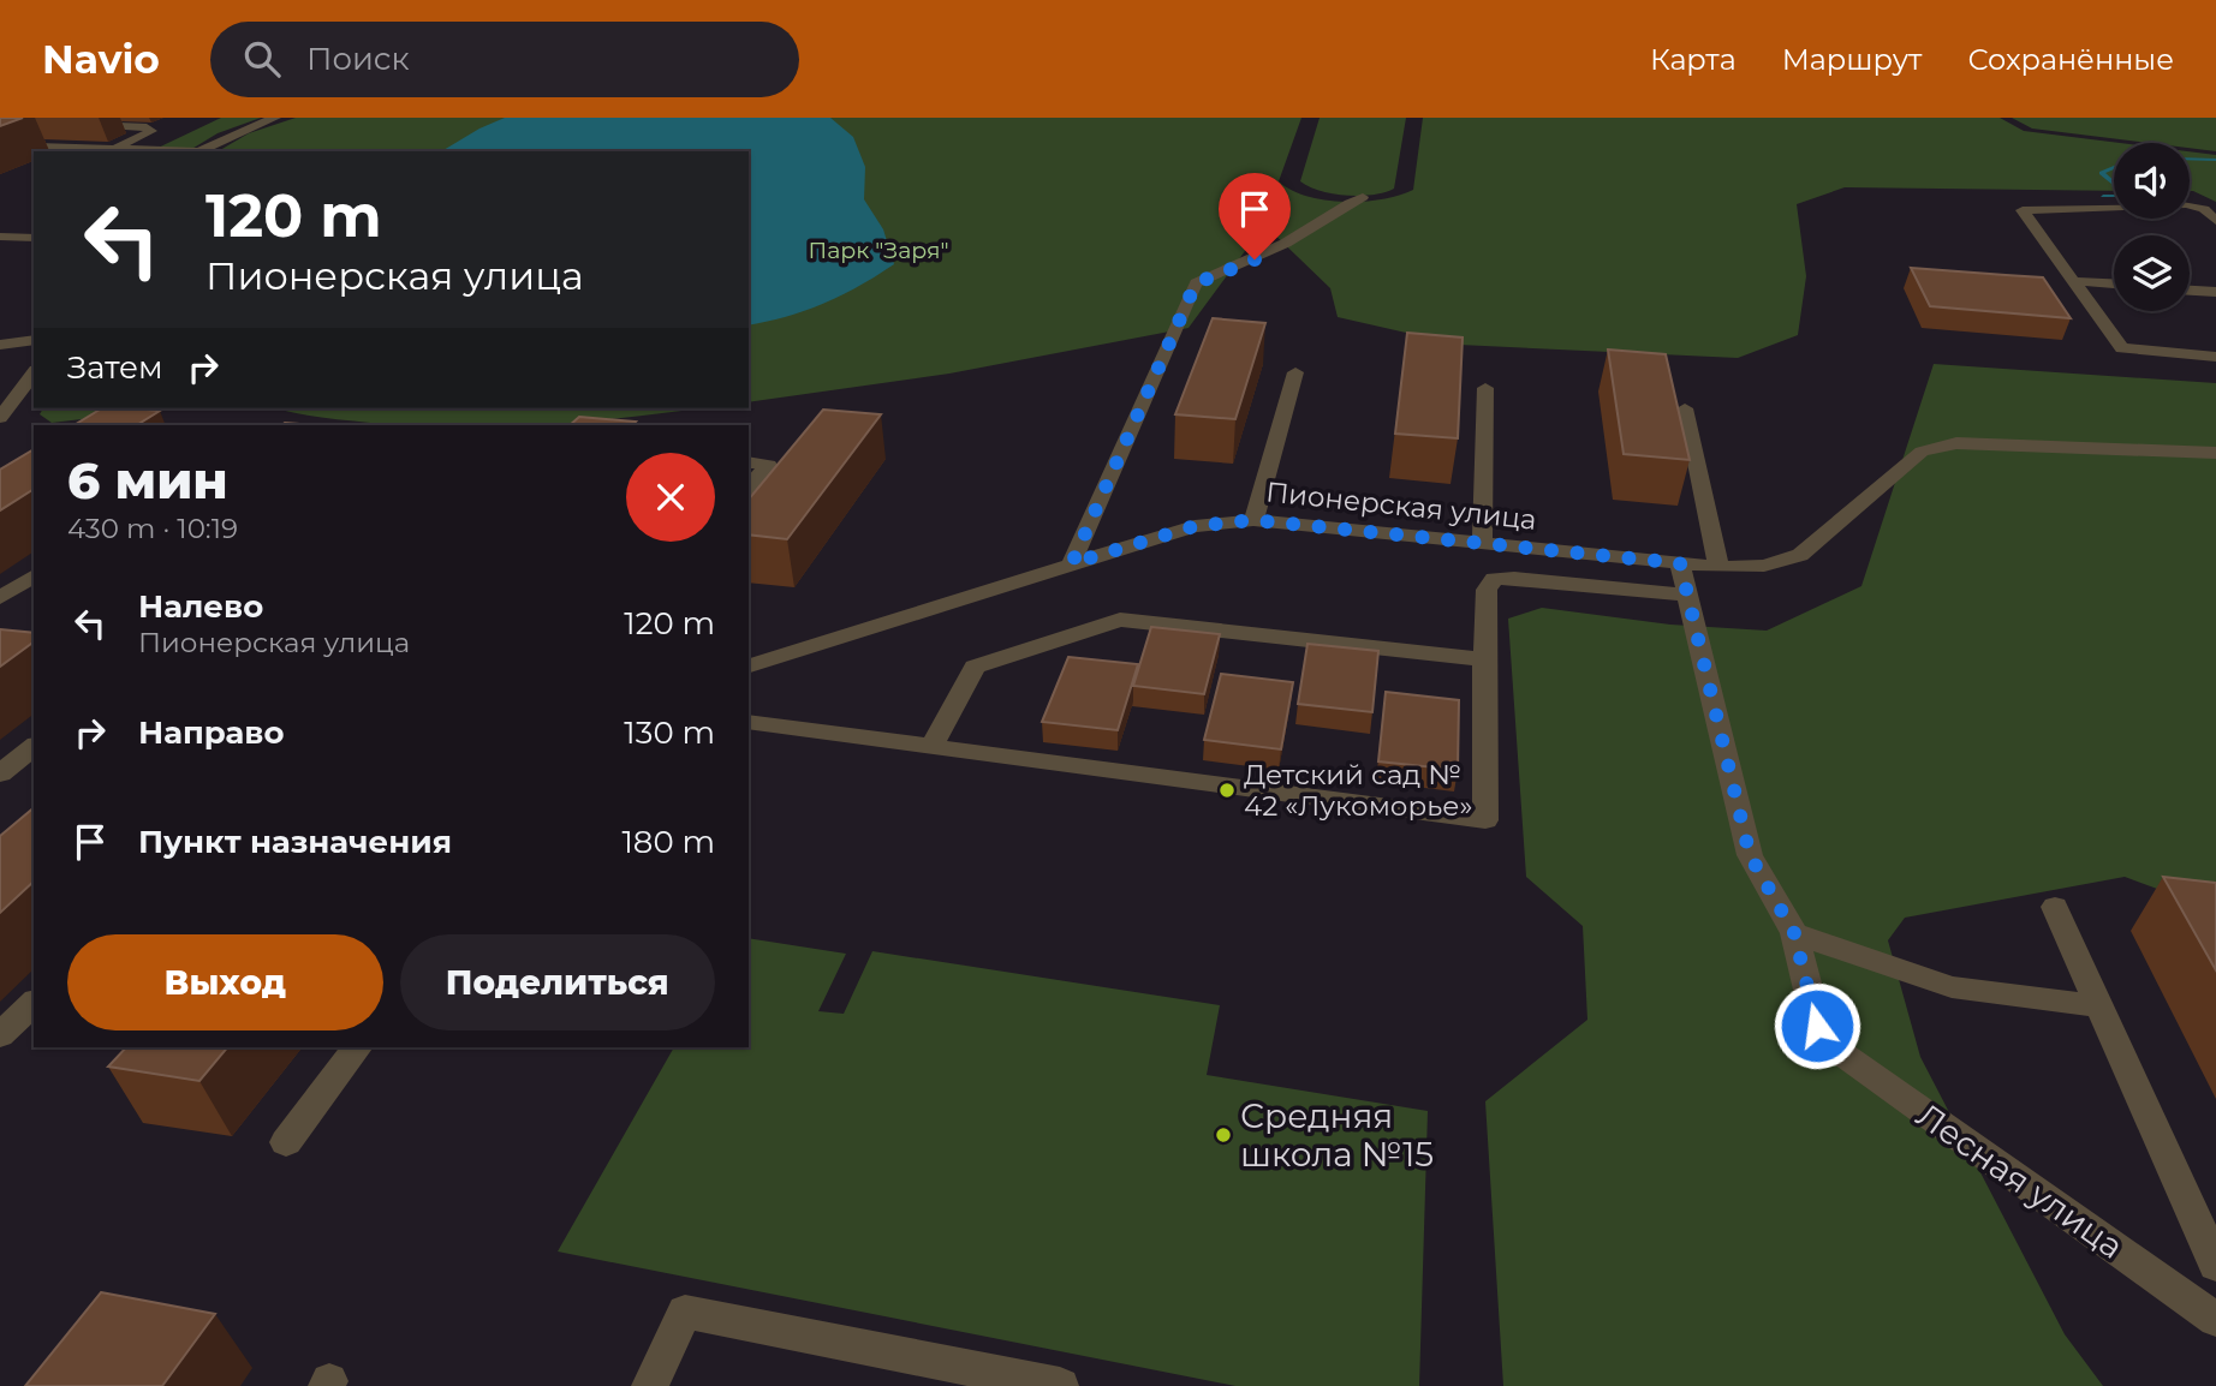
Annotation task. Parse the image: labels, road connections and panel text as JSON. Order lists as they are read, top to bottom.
{
  "streets": {
    "street": ["Пионерская улица", "Лесная улица"]
  },
  "parks": ["Парк \"Заря\""],
  "places": ["Детский сад № 42 «Лукоморье»", "Средняя школа №15"],
  "page": {
    "header": "Navio",
    "search": "Поиск",
    "nav": ["Карта", "Маршрут", "Сохранённые"],
    "turn": ["120 m", "Пионерская улица"],
    "then": "Затем",
    "heading": ["6 мин", "430 m · 10:19"],
    "list": [
      {
        "name": "Налево",
        "note": "Пионерская улица",
        "value": "120 m"
      },
      {
        "name": "Направо",
        "value": "130 m"
      },
      {
        "name": "Пункт назначения",
        "value": "180 m"
      }
    ],
    "buttons": ["Выход", "Поделиться"]
  }
}
